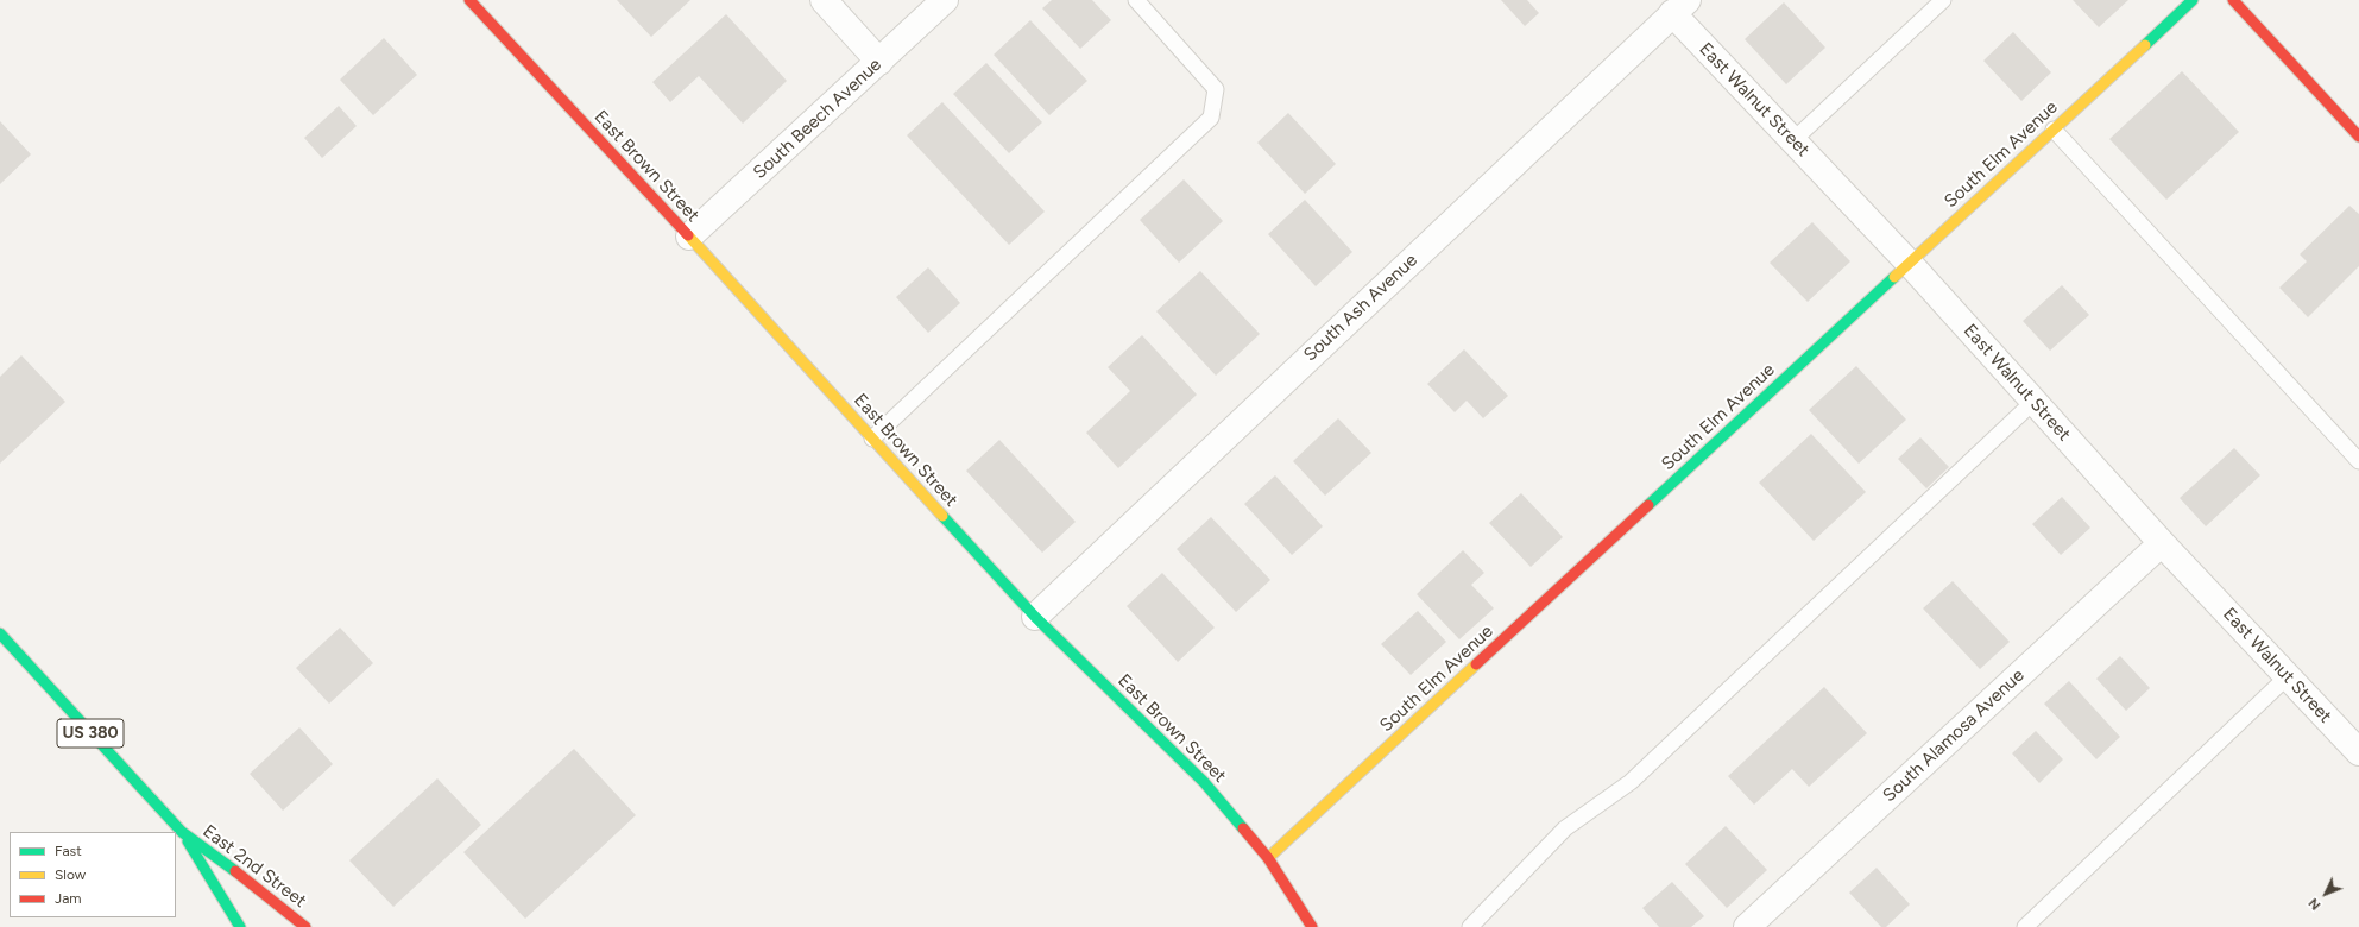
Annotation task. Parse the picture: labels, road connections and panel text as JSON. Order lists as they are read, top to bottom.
{
  "streets": {
    "street": [
      "East Walnut Street",
      "South Beech Avenue",
      "South Elm Avenue",
      "East Brown Street",
      "South Ash Avenue",
      "US 380",
      "South Alamosa Avenue",
      "East 2nd Street"
    ]
  },
  "crossings": [
    ["East Walnut Street", "South Elm Avenue"],
    ["East Walnut Street", "South Ash Avenue"],
    ["East Walnut Street", "South Alamosa Avenue"],
    ["South Beech Avenue", "East Brown Street"],
    ["South Elm Avenue", "East Brown Street"],
    ["East Brown Street", "South Ash Avenue"]
  ],
  "legend": ["Fast", "Slow", "Jam"],
  "north": "bottom left"
}
